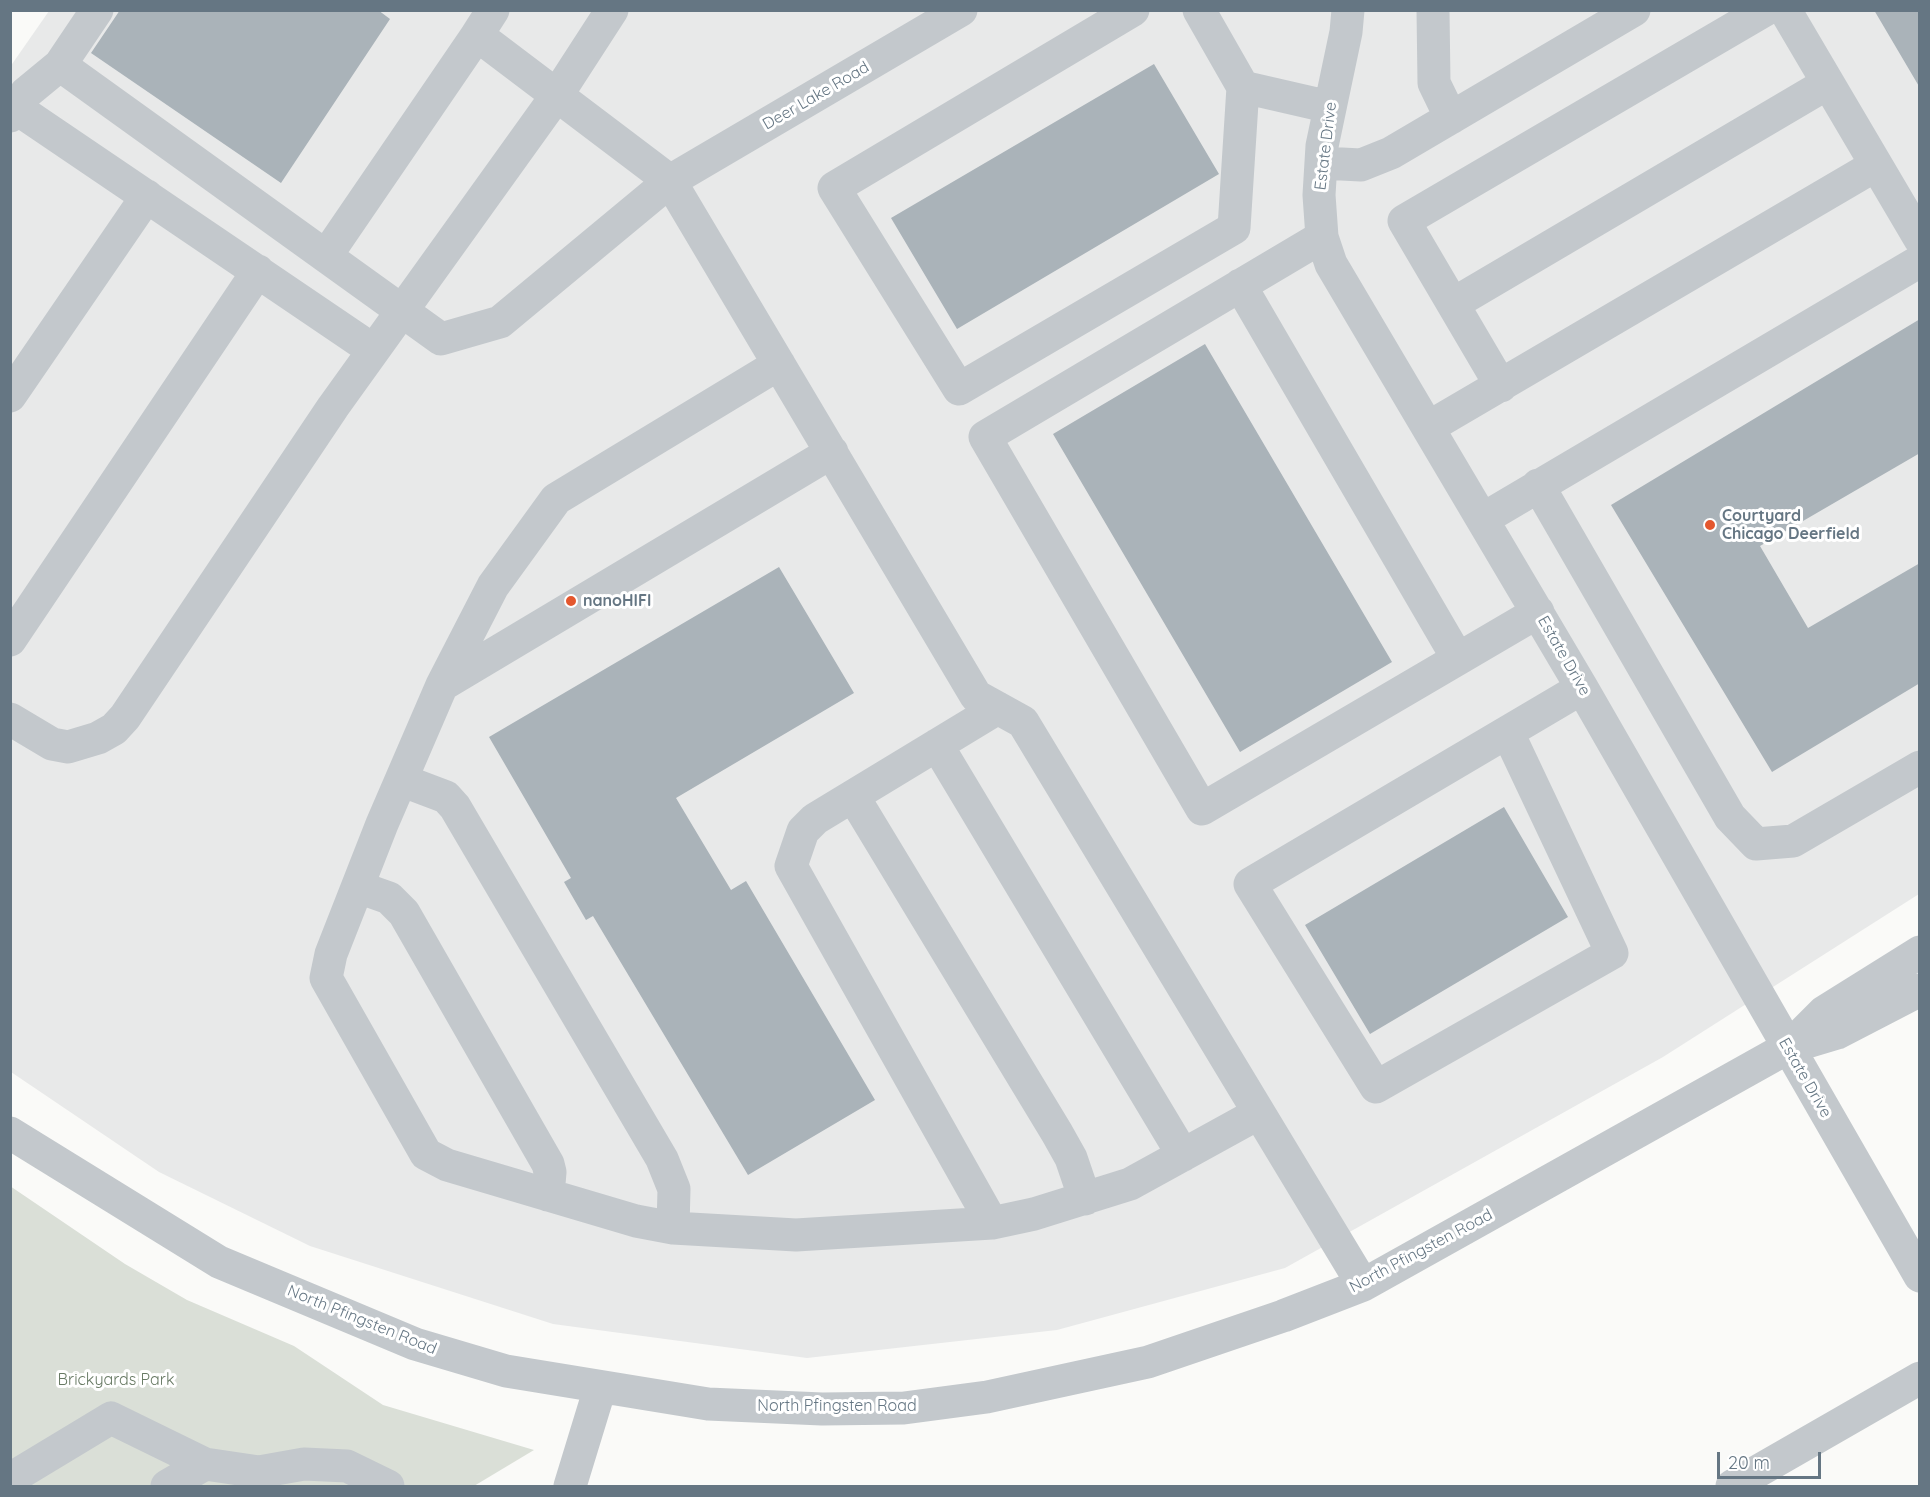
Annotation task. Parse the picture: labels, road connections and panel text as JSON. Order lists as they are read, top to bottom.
{
  "streets": {
    "street": ["Deer Lake Road", "Estate Drive", "North Pfingsten Road"]
  },
  "crossings": [
    ["Estate Drive", "North Pfingsten Road"]
  ],
  "parks": ["Brickyards Park"],
  "places": ["Courtyard Chicago Deerfield", "nanoHIFI"],
  "scale_bar": "20 m"
}
